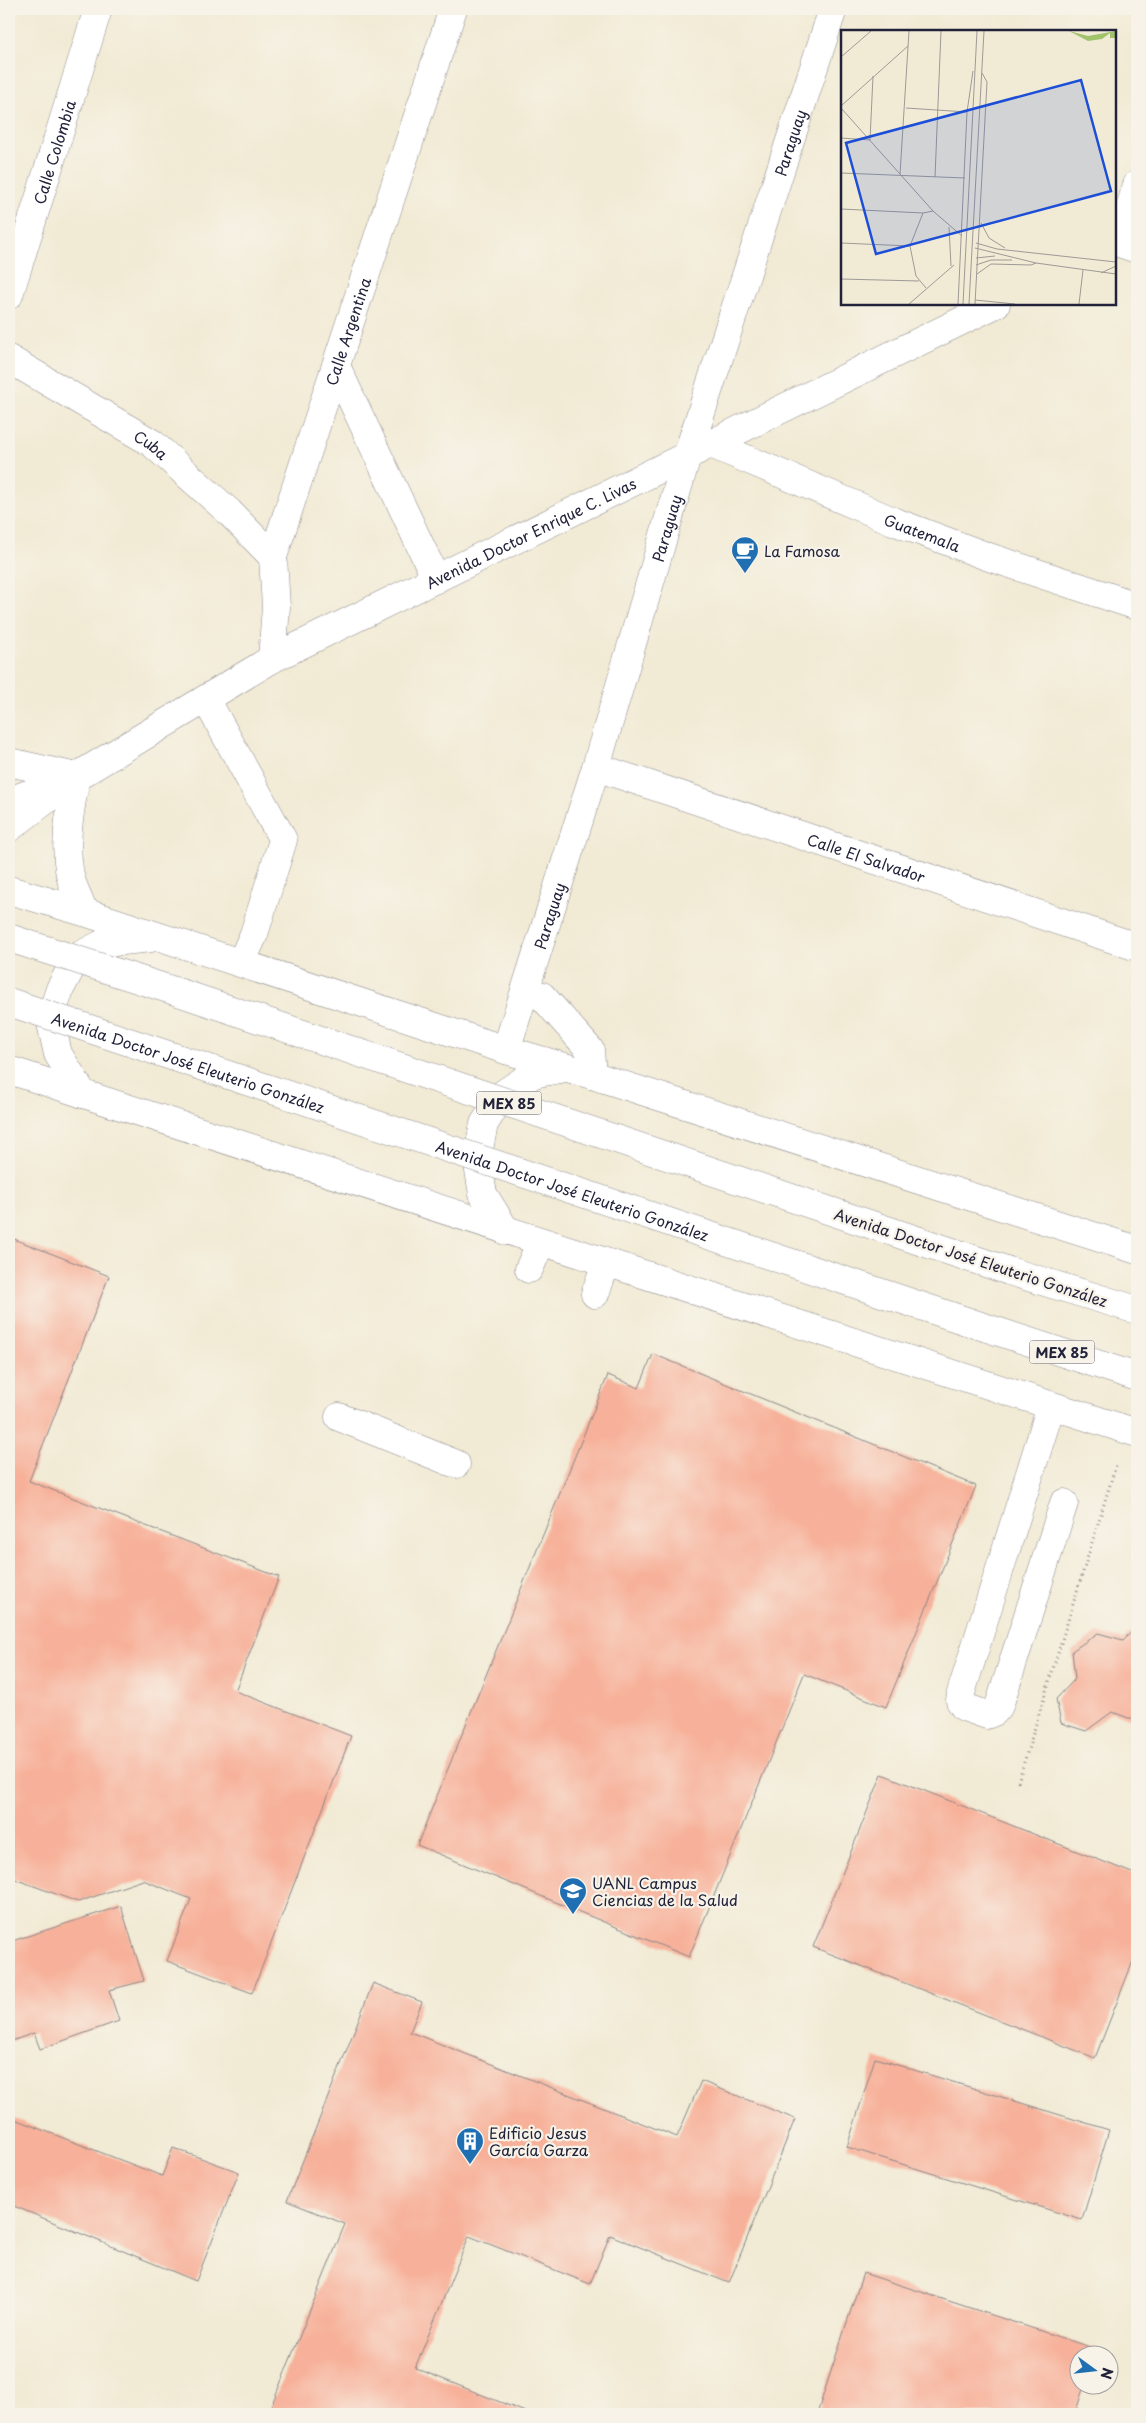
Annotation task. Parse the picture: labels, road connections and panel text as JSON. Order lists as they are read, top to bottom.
{
  "streets": {
    "main road": [
      "Paraguay",
      "Calle Colombia",
      "Calle Argentina",
      "Cuba",
      "Guatemala",
      "Avenida Doctor Enrique C. Livas",
      "Calle El Salvador",
      "Avenida Doctor José Eleuterio González",
      "MEX 85"
    ]
  },
  "crossings": [
    ["Paraguay", "Avenida Doctor Enrique C. Livas"],
    ["Paraguay", "Calle El Salvador"],
    ["Calle Argentina", "Cuba"],
    ["Calle Argentina", "Avenida Doctor Enrique C. Livas"],
    ["Guatemala", "Avenida Doctor Enrique C. Livas"]
  ],
  "places": {
    "cafe": ["La Famosa"],
    "school or university": ["UANL Campus Ciencias de la Salud"],
    "building": ["Edificio Jesus García Garza"]
  },
  "north": "right"
}
